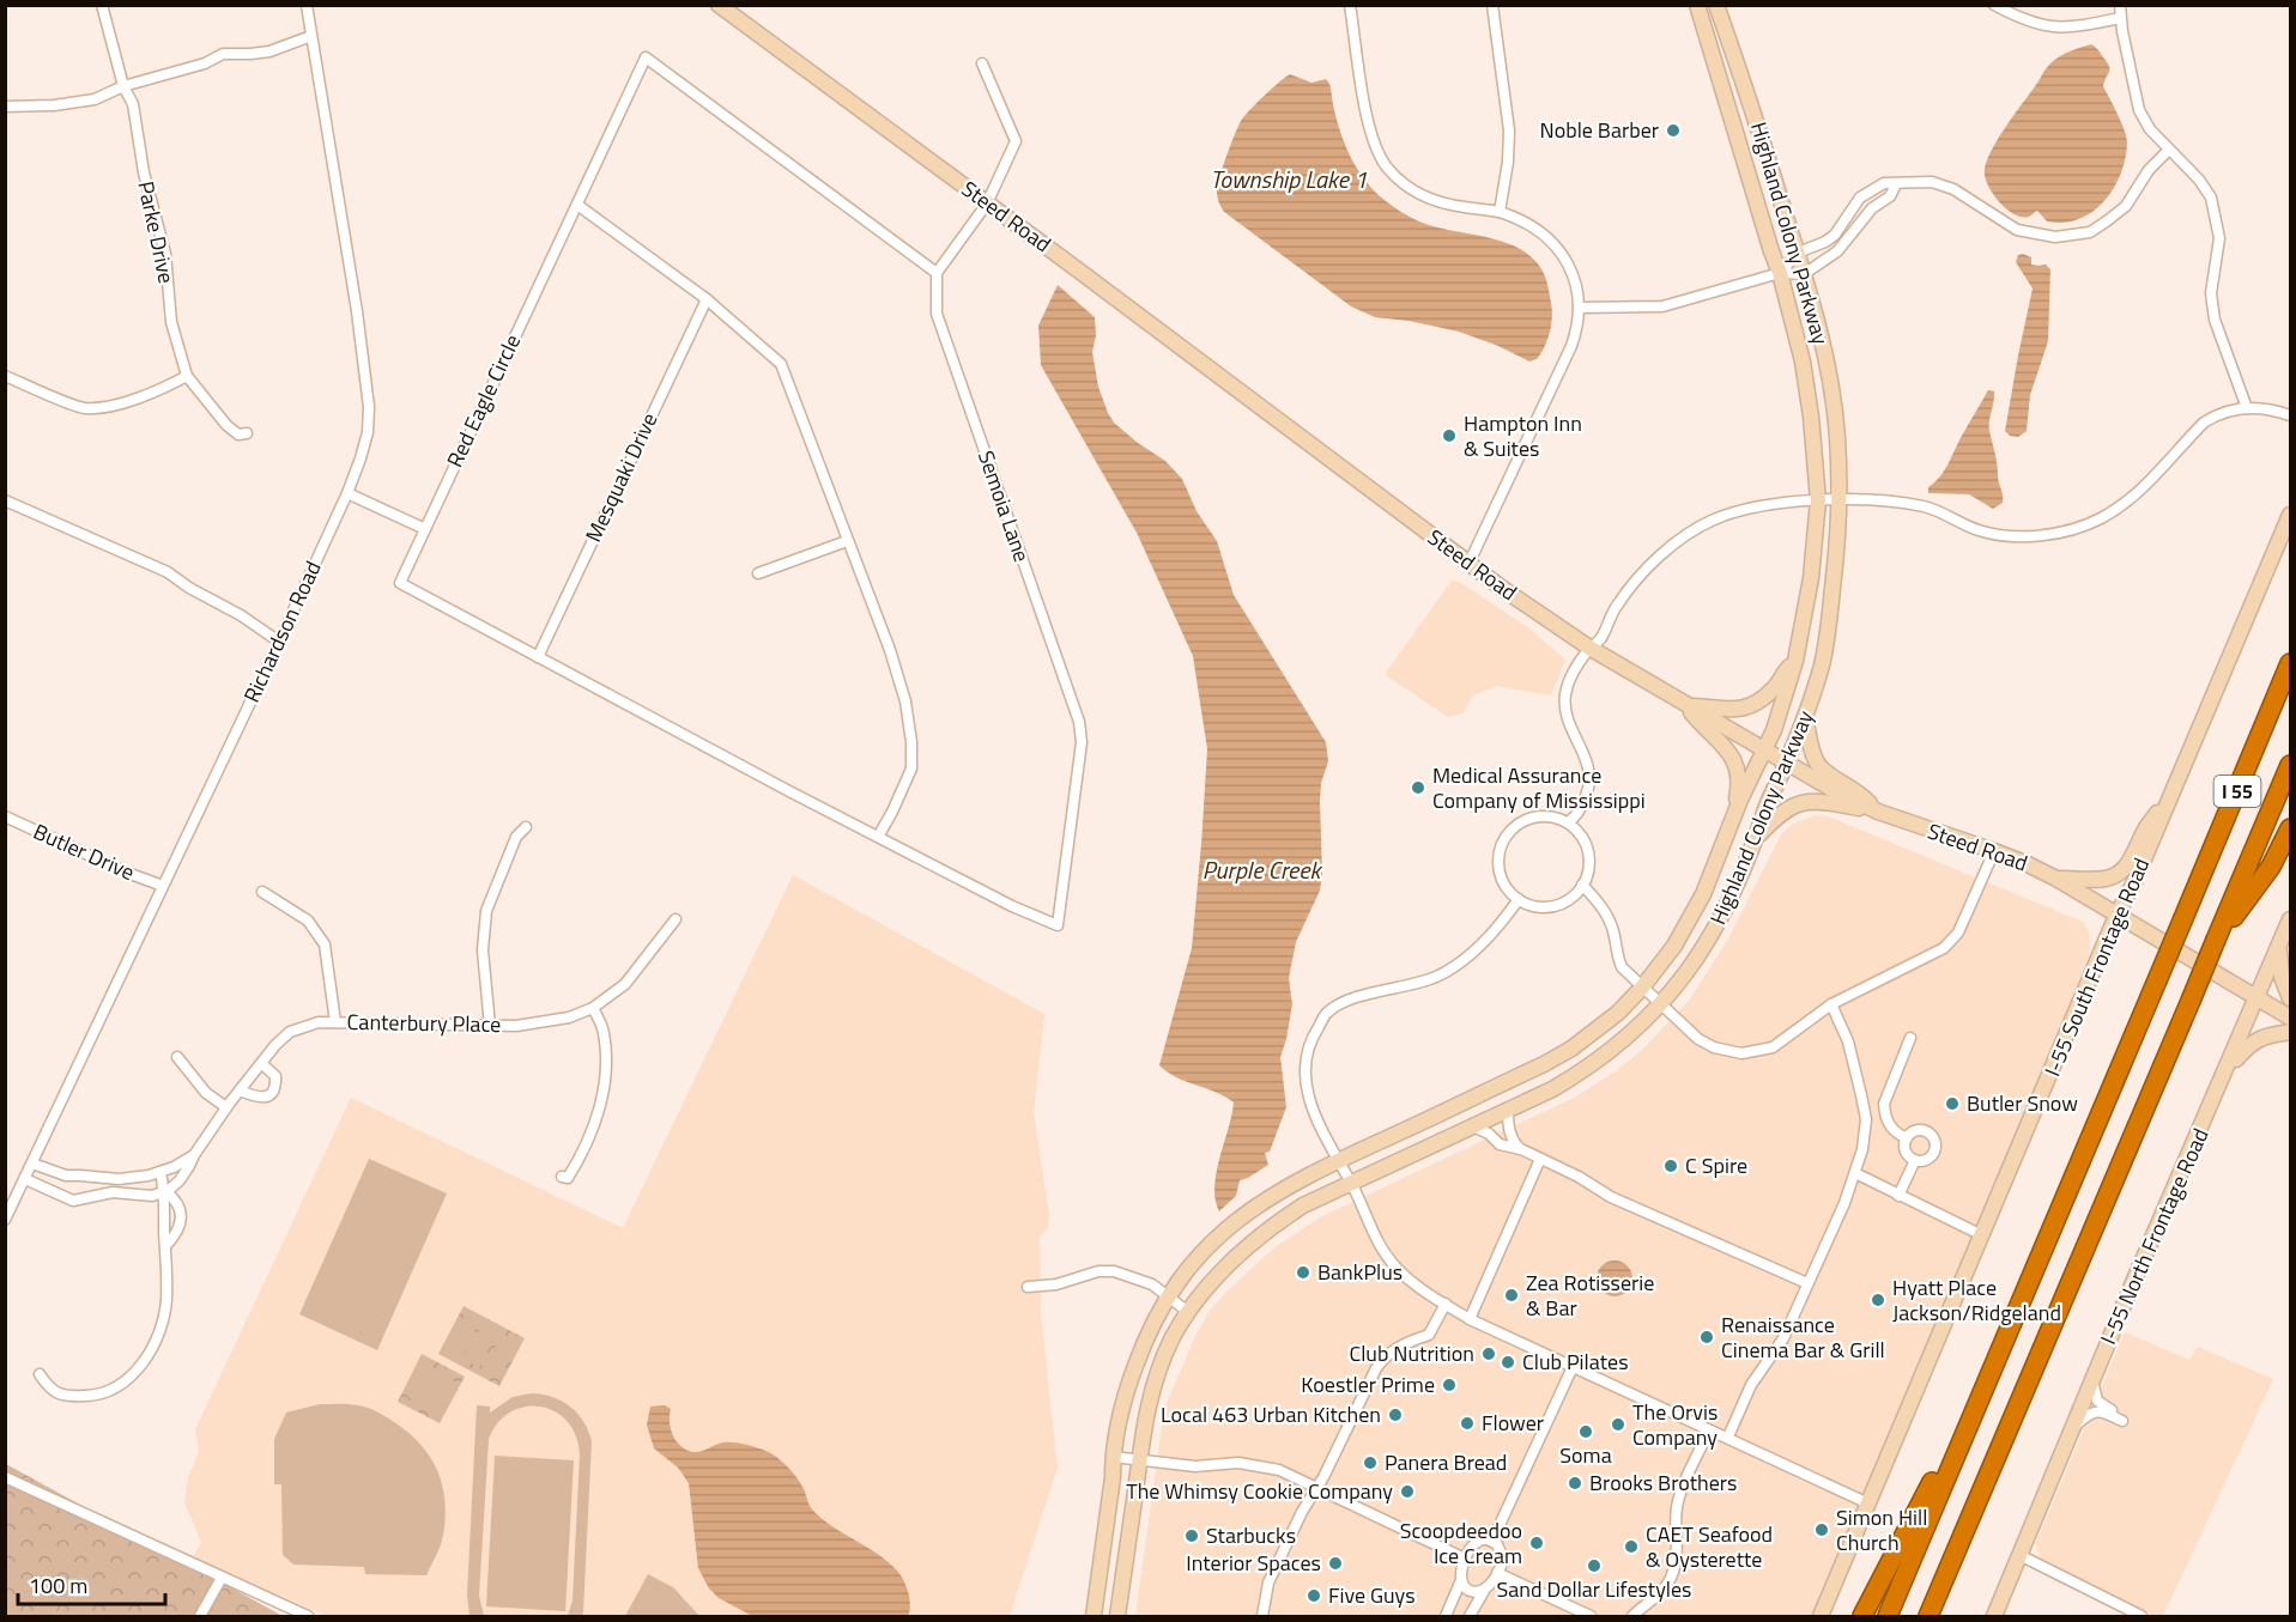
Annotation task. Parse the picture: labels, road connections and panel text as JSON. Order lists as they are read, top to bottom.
{
  "streets": {
    "highway": ["I 55"],
    "street": [
      "Steed Road",
      "Parke Drive",
      "Highland Colony Parkway",
      "Red Eagle Circle",
      "Mesquaki Drive",
      "Semoia Lane",
      "Richardson Road",
      "Butler Drive",
      "I-55 South Frontage Road",
      "Canterbury Place",
      "I-55 North Frontage Road"
    ]
  },
  "crossings": [
    ["Steed Road", "Highland Colony Parkway"],
    ["Steed Road", "I-55 South Frontage Road"],
    ["Steed Road", "I-55 North Frontage Road"],
    ["Red Eagle Circle", "Mesquaki Drive"],
    ["Red Eagle Circle", "Semoia Lane"],
    ["Richardson Road", "Butler Drive"],
    ["Richardson Road", "Canterbury Place"]
  ],
  "water": ["Township Lake 1", "Purple Creek"],
  "places": [
    "Noble Barber",
    "Hampton Inn & Suites",
    "Medical Assurance Company of Mississippi",
    "Butler Snow",
    "C Spire",
    "BankPlus",
    "Zea Rotisserie & Bar",
    "Hyatt Place Jackson/Ridgeland",
    "Renaissance Cinema Bar & Grill",
    "Club Nutrition",
    "Club Pilates",
    "Koestler Prime",
    "Local 463 Urban Kitchen",
    "Flower",
    "The Orvis Company",
    "Soma",
    "Panera Bread",
    "Brooks Brothers",
    "The Whimsy Cookie Company",
    "Simon Hill Church",
    "Starbucks",
    "Scoopdeedoo Ice Cream",
    "CAET Seafood & Oysterette",
    "Interior Spaces",
    "Sand Dollar Lifestyles",
    "Five Guys"
  ],
  "scale_bar": "100 m"
}
